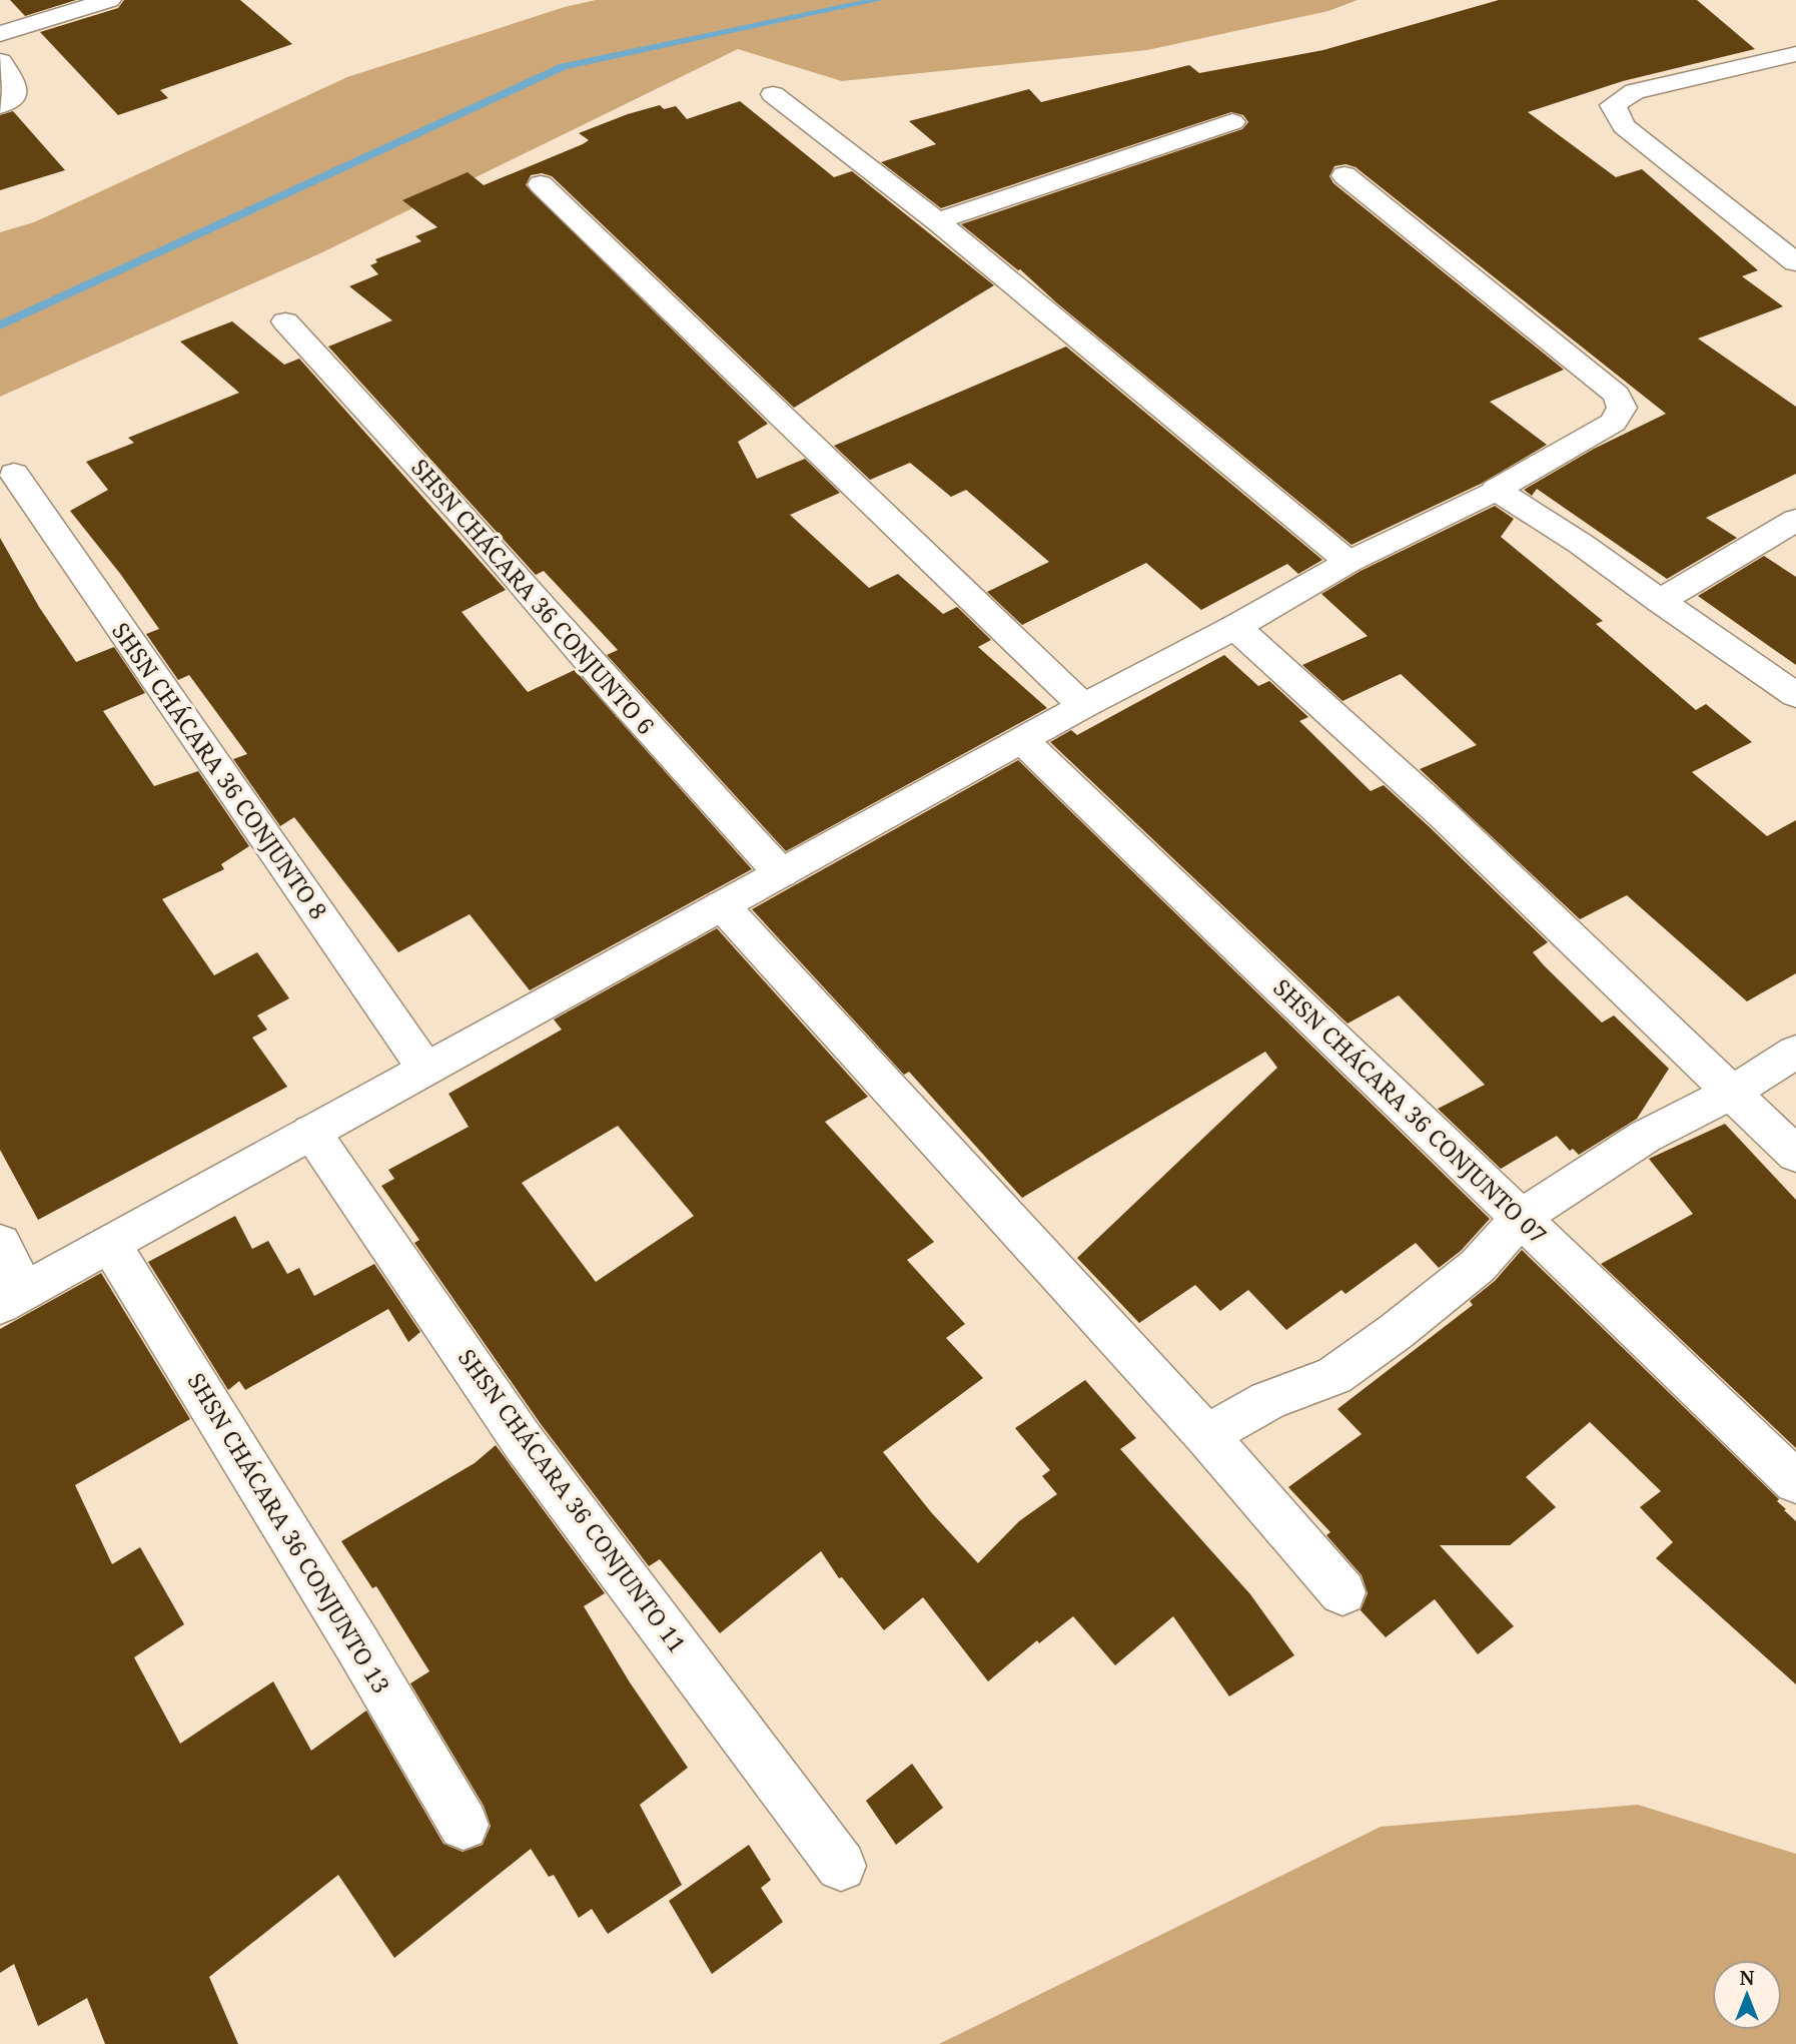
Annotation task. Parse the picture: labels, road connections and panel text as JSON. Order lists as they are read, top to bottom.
{
  "streets": {
    "street": [
      "SHSN CHÁCARA 36 CONJUNTO 6",
      "SHSN CHÁCARA 36 CONJUNTO 8",
      "SHSN CHÁCARA 36 CONJUNTO 07",
      "SHSN CHÁCARA 36 CONJUNTO 11",
      "SHSN CHÁCARA 36 CONJUNTO 13"
    ]
  },
  "north": "top"
}
